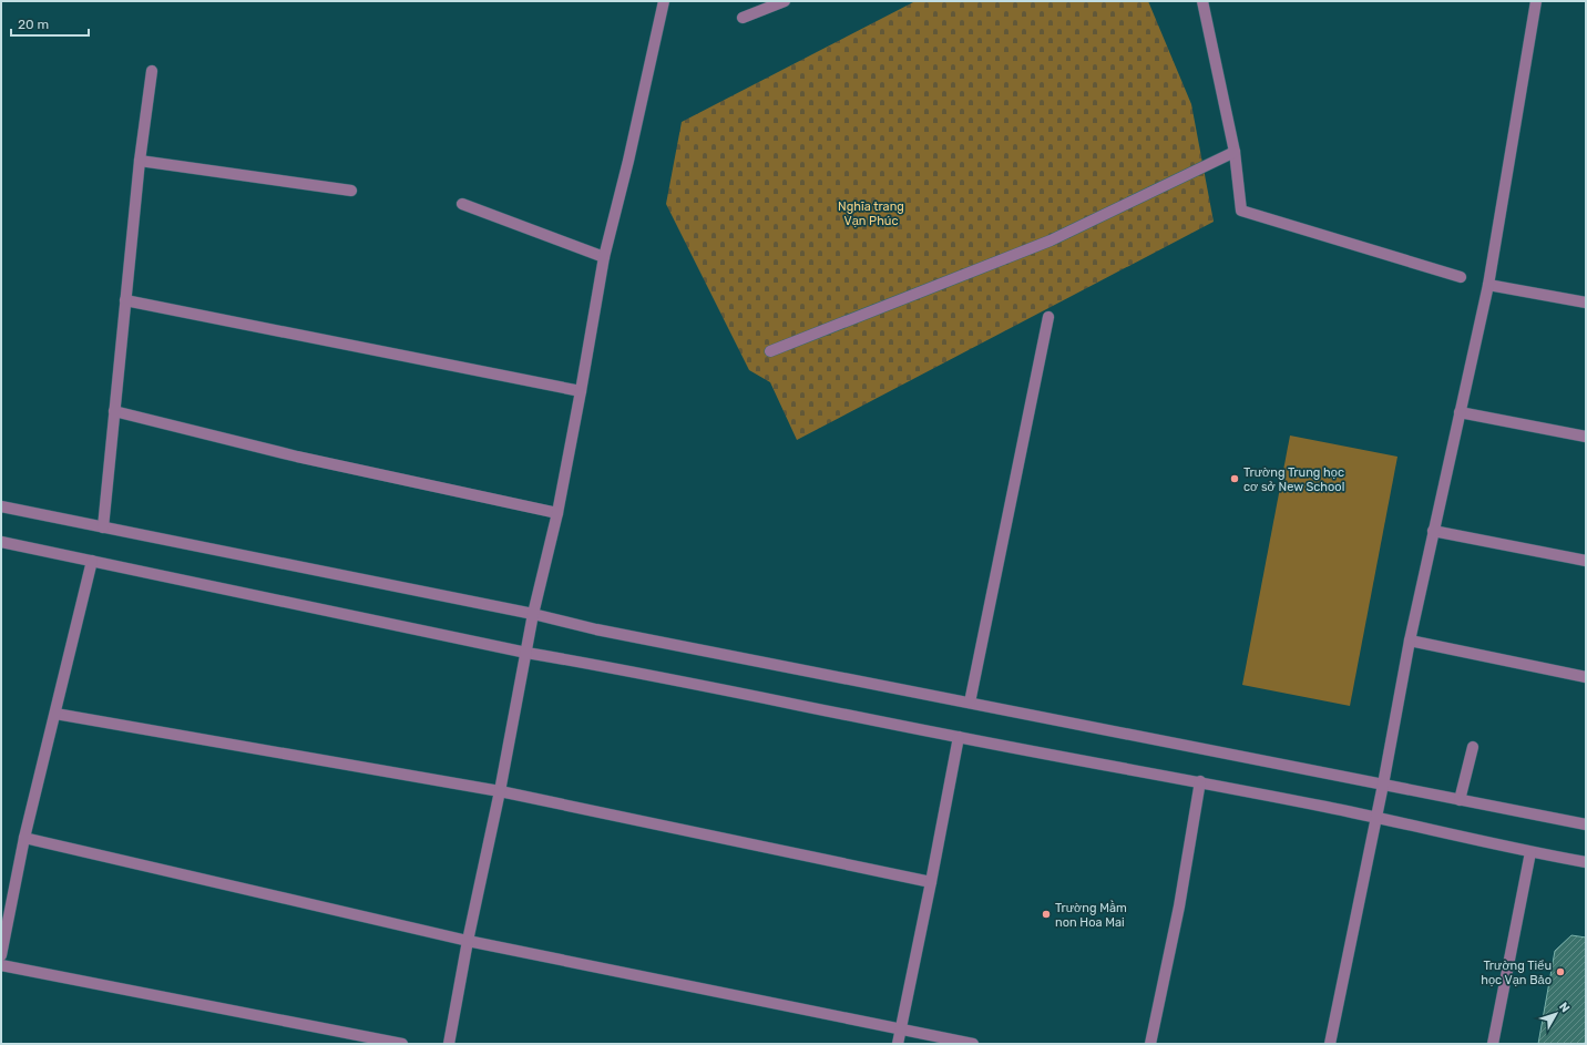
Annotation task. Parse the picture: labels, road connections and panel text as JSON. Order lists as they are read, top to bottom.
{
  "parks": ["Nghĩa trang Vạn Phúc"],
  "places": ["Trường Trung học cơ sở New School", "Trường Mầm non Hoa Mai", "Trường Tiểu học Vạn Bảo"],
  "scale_bar": "20 m",
  "north": "top right"
}
